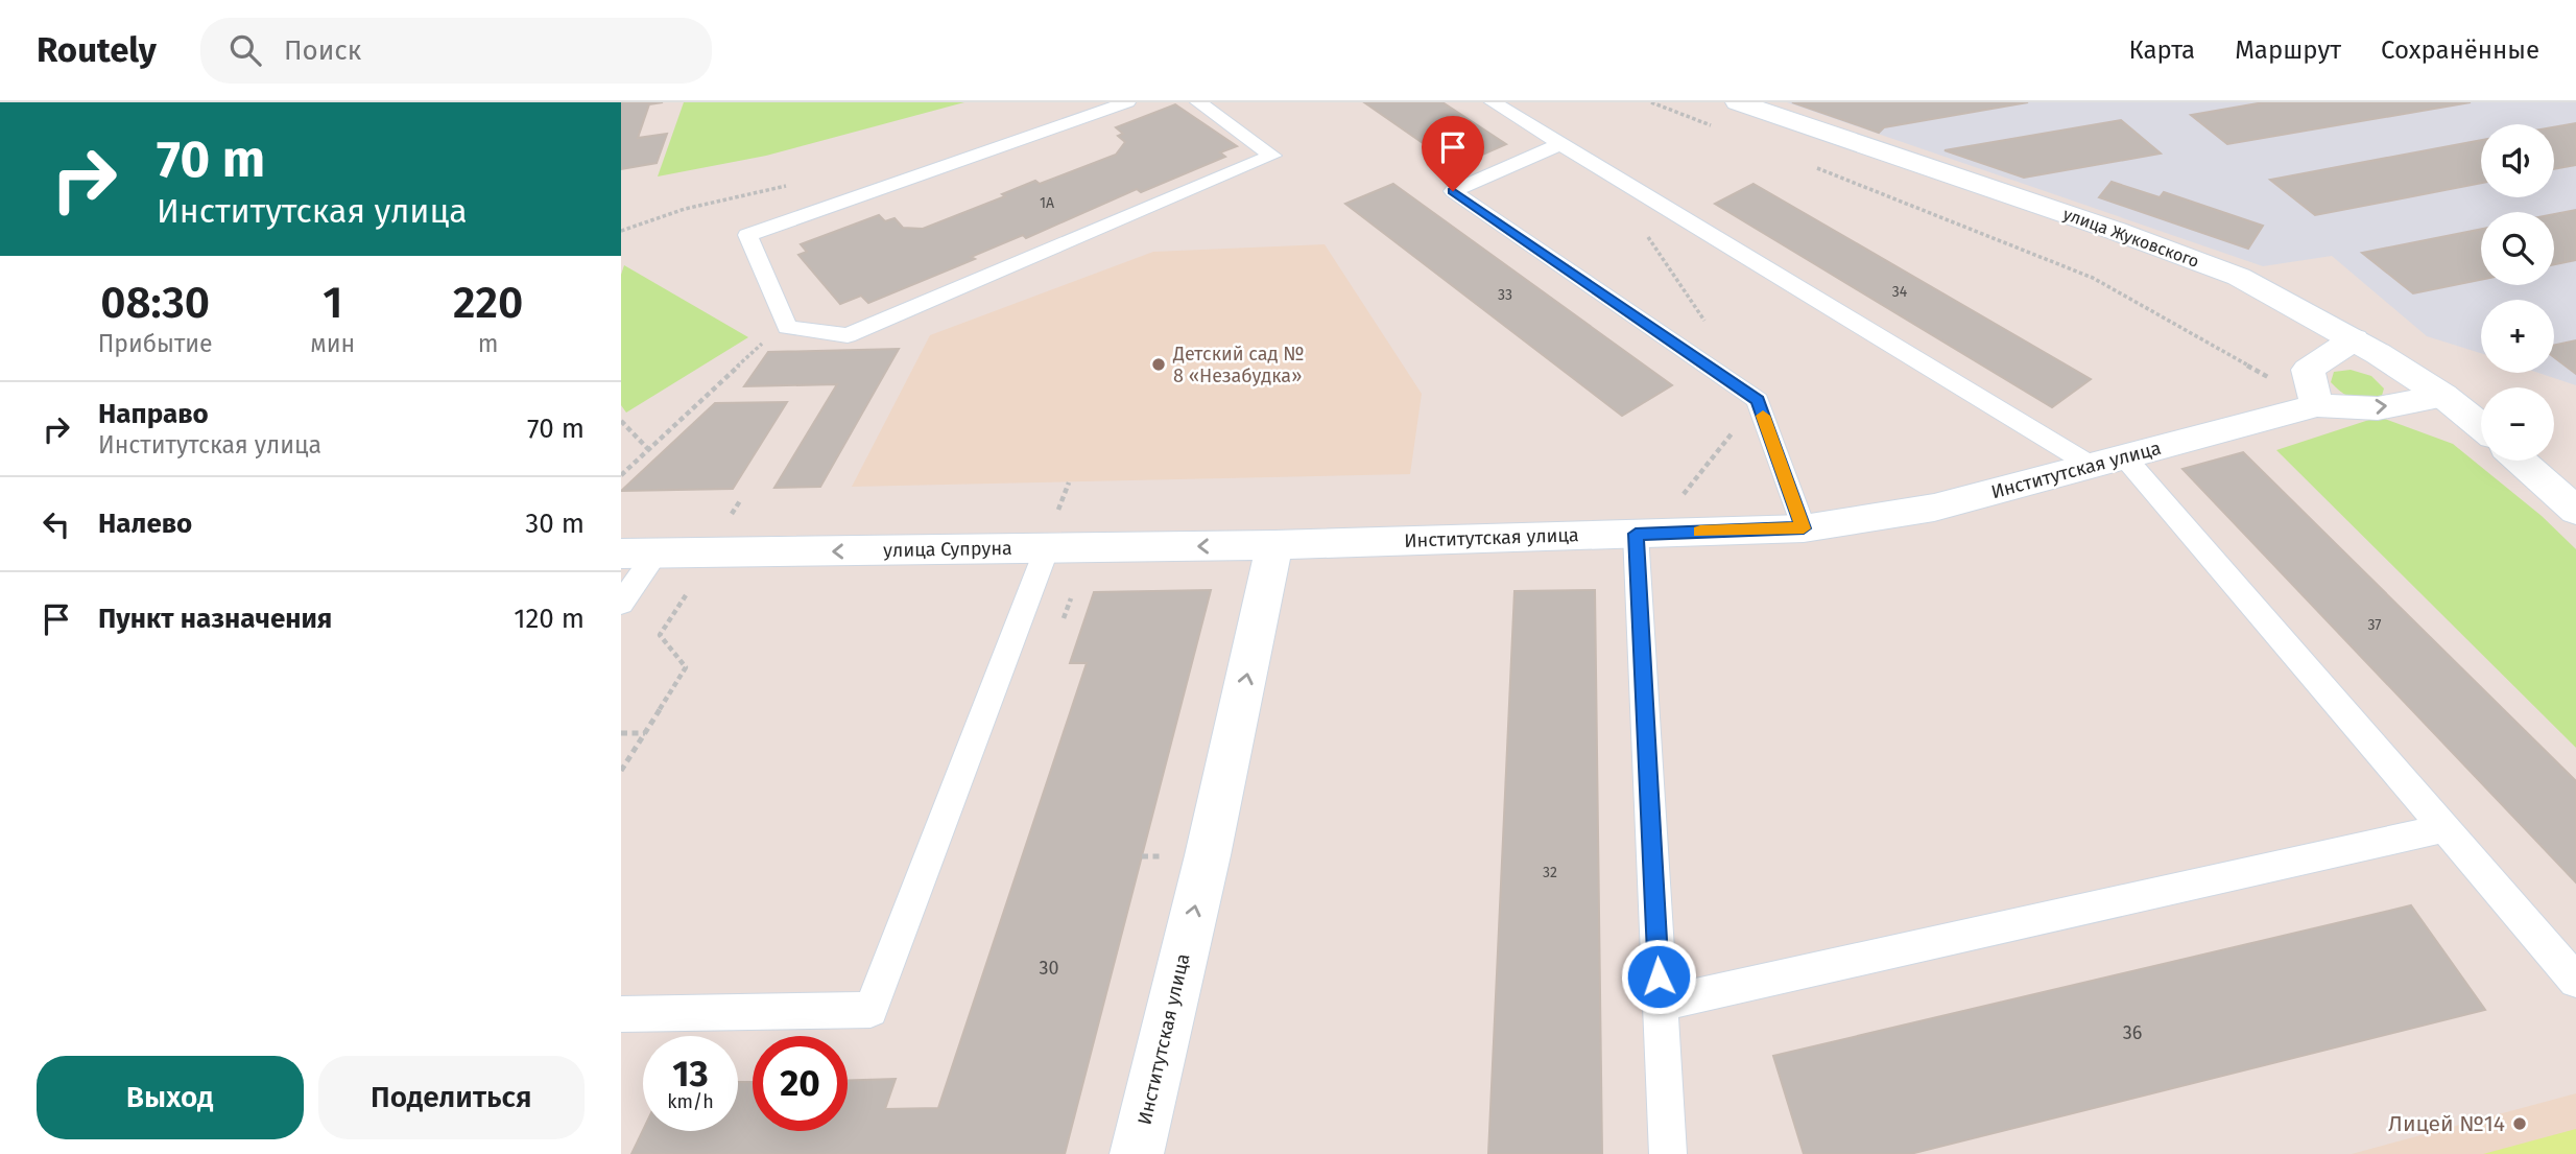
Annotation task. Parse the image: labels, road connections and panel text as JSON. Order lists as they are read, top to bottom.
{
  "streets": {
    "street": ["улица Жуковского", "Институтская улица", "улица Супруна"]
  },
  "crossings": [
    ["улица Жуковского", "Институтская улица"],
    ["Институтская улица", "улица Супруна"]
  ],
  "one_way": ["Институтская улица", "улица Супруна"],
  "places": ["Детский сад № 8 «Незабудка»", "Лицей №14"],
  "house_numbers": [
    "1А",
    "34",
    "33",
    "37",
    "32",
    "30",
    "36"
  ],
  "page": {
    "header": "Routely",
    "search": "Поиск",
    "nav": ["Карта", "Маршрут", "Сохранённые"],
    "turn": ["70 m", "Институтская улица"],
    "map_buttons": ["+", "−"],
    "eta": [
      "08:30",
      "Прибытие",
      "1",
      "мин",
      "220",
      "m"
    ],
    "list": [
      {
        "name": "Направо",
        "note": "Институтская улица",
        "value": "70 m"
      },
      {
        "name": "Налево",
        "value": "30 m"
      },
      {
        "name": "Пункт назначения",
        "value": "120 m"
      }
    ],
    "speed": "13 km/h",
    "limit": "20",
    "buttons": ["Выход", "Поделиться"]
  }
}
